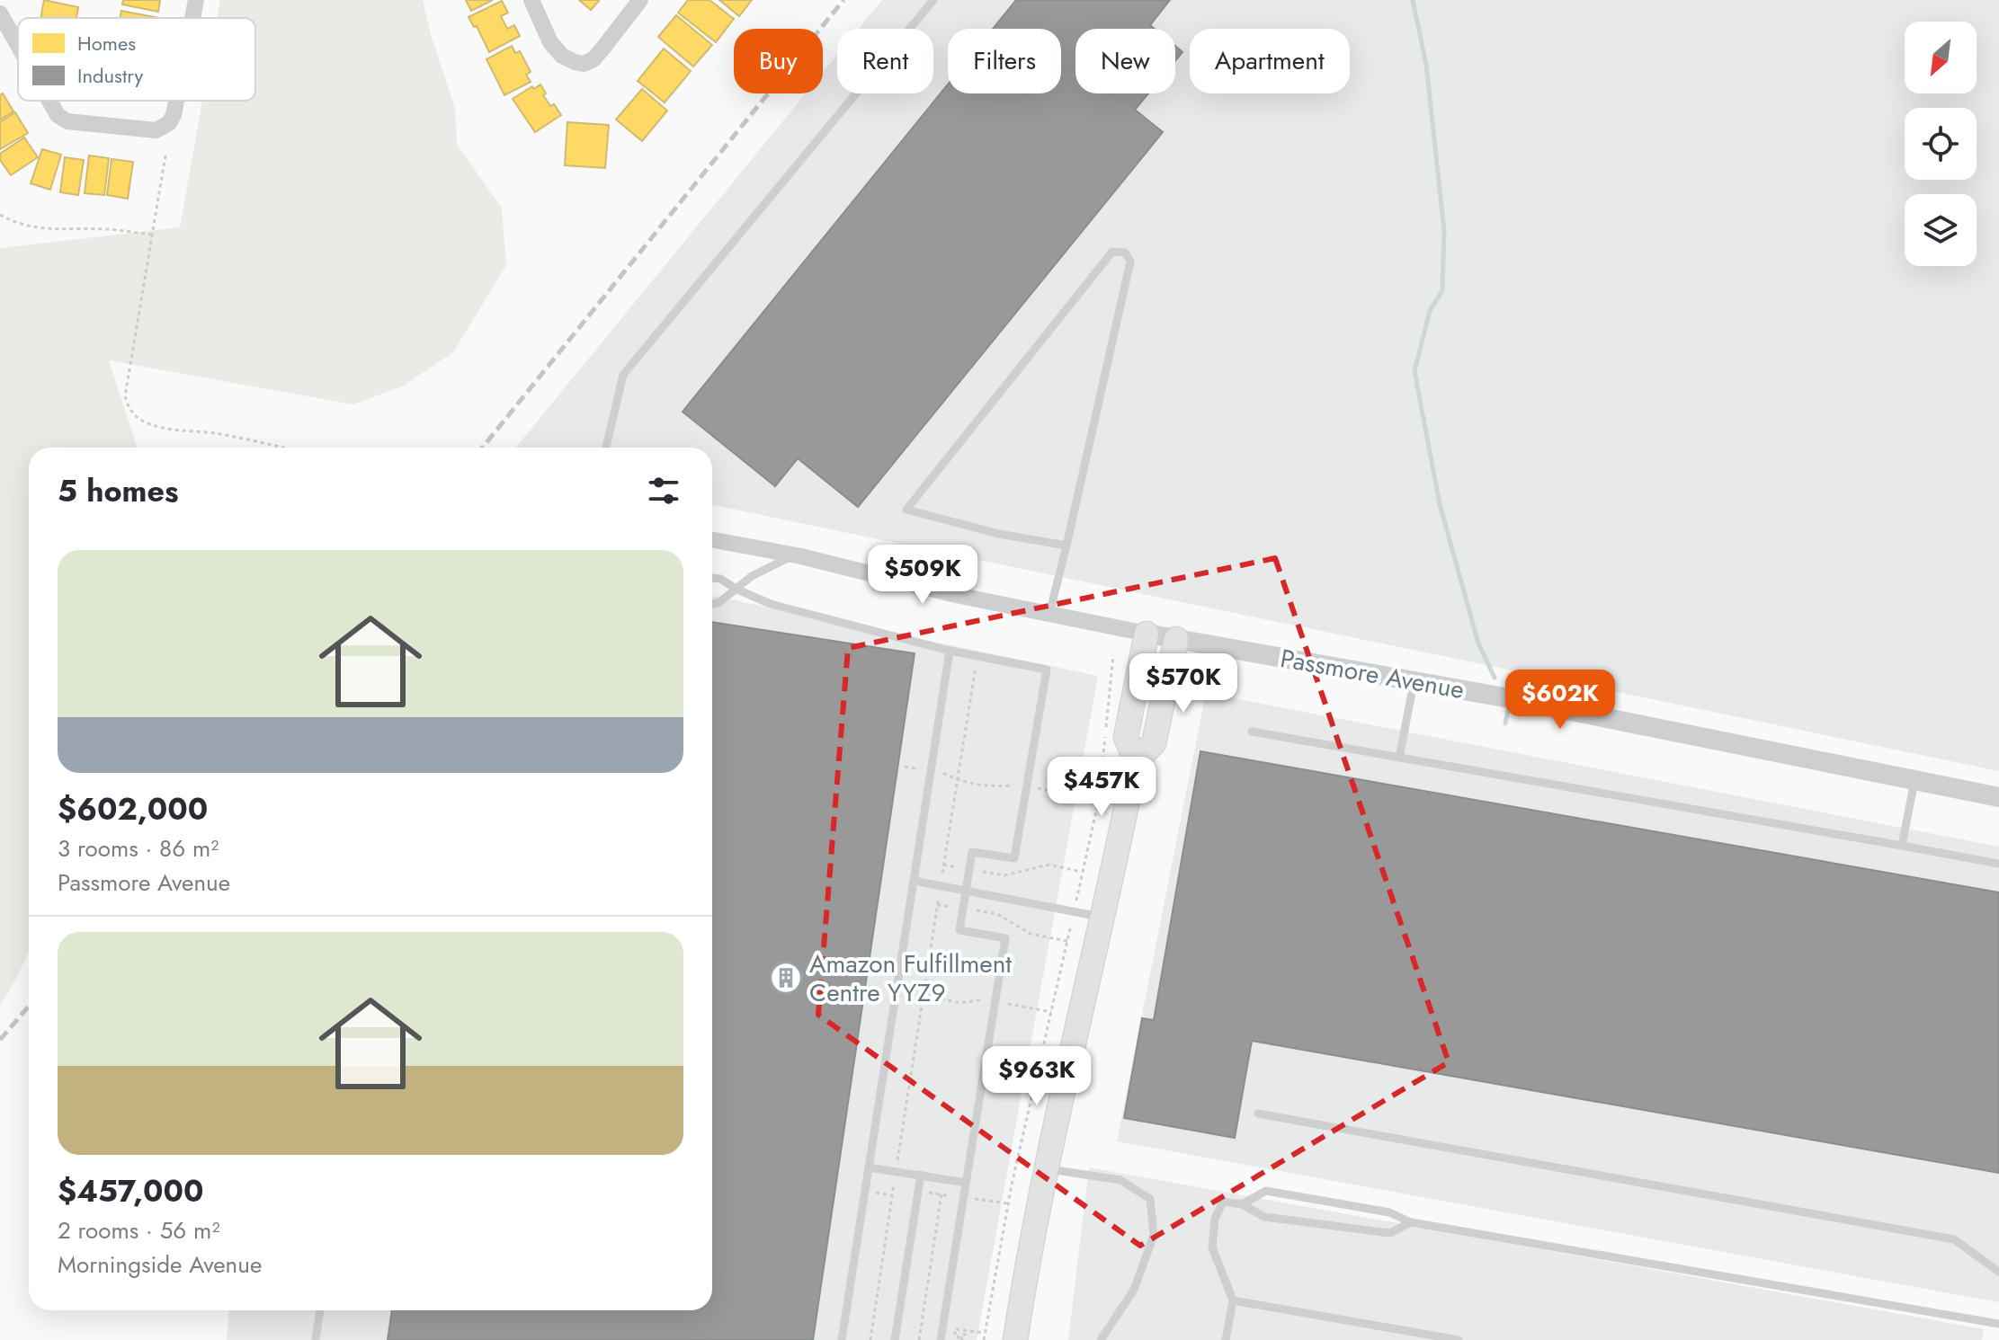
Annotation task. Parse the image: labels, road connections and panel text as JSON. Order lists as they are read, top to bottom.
{
  "streets": {
    "street": ["Passmore Avenue"]
  },
  "places": {
    "building": ["Amazon Fulfillment Centre YYZ9"]
  },
  "legend": ["Homes", "Industry"],
  "north": "bottom left",
  "page": {
    "chip": [
      "Buy",
      "Rent",
      "Filters",
      "New",
      "Apartment"
    ],
    "heading": "5 homes",
    "list": [
      {
        "name": "$602,000",
        "note": "3 rooms · 86 m² · Passmore Avenue"
      },
      {
        "name": "$457,000",
        "note": "2 rooms · 56 m² · Morningside Avenue"
      }
    ],
    "price": [
      "$509K",
      "$570K",
      "$602K",
      "$457K",
      "$963K"
    ]
  }
}
